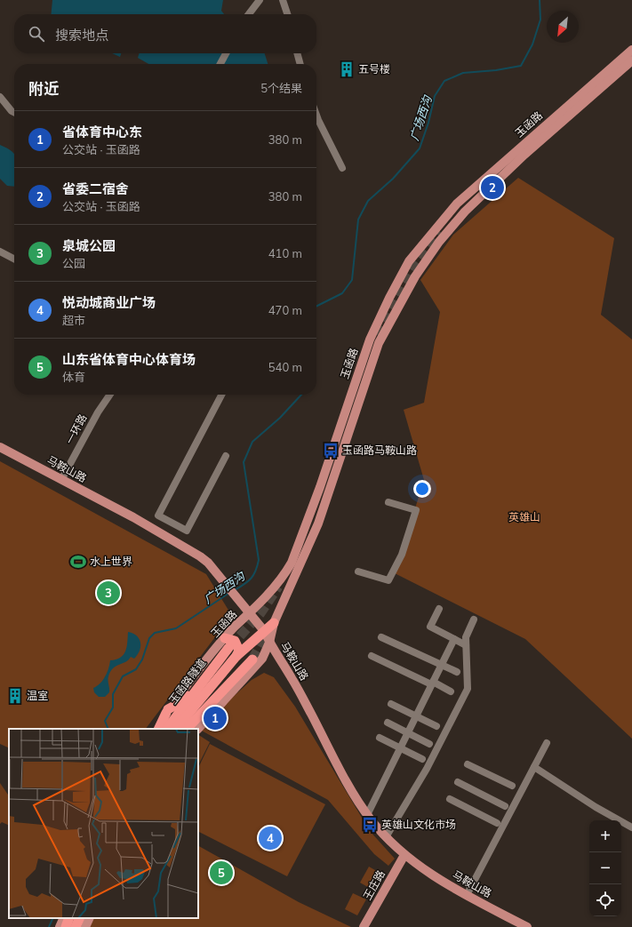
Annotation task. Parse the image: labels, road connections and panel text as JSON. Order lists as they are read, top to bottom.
{
  "streets": {
    "highway": ["玉函路隧道"],
    "main road": ["玉函路", "马鞍山路", "王庄路"],
    "street": ["一环路"]
  },
  "crossings": [
    ["玉函路", "马鞍山路"],
    ["一环路", "马鞍山路"],
    ["马鞍山路", "王庄路"]
  ],
  "water": ["广场西沟"],
  "parks": ["英雄山"],
  "places": {
    "building": ["五号楼", "温室"],
    "bus stop": ["玉函路马鞍山路", "英雄山文化市场"],
    "sports": ["水上世界"]
  },
  "north": "bottom left",
  "page": {
    "search": "搜索地点",
    "heading": ["附近", "5个结果"],
    "list": [
      {
        "mark": "1",
        "name": "省体育中心东",
        "note": "公交站 · 玉函路",
        "value": "380 m"
      },
      {
        "mark": "2",
        "name": "省委二宿舍",
        "note": "公交站 · 玉函路",
        "value": "380 m"
      },
      {
        "mark": "3",
        "name": "泉城公园",
        "note": "公园",
        "value": "410 m"
      },
      {
        "mark": "4",
        "name": "悦动城商业广场",
        "note": "超市",
        "value": "470 m"
      },
      {
        "mark": "5",
        "name": "山东省体育中心体育场",
        "note": "体育",
        "value": "540 m"
      }
    ],
    "pins": [
      "2",
      "3",
      "1",
      "4",
      "5"
    ],
    "map_buttons": ["+", "−"]
  }
}
